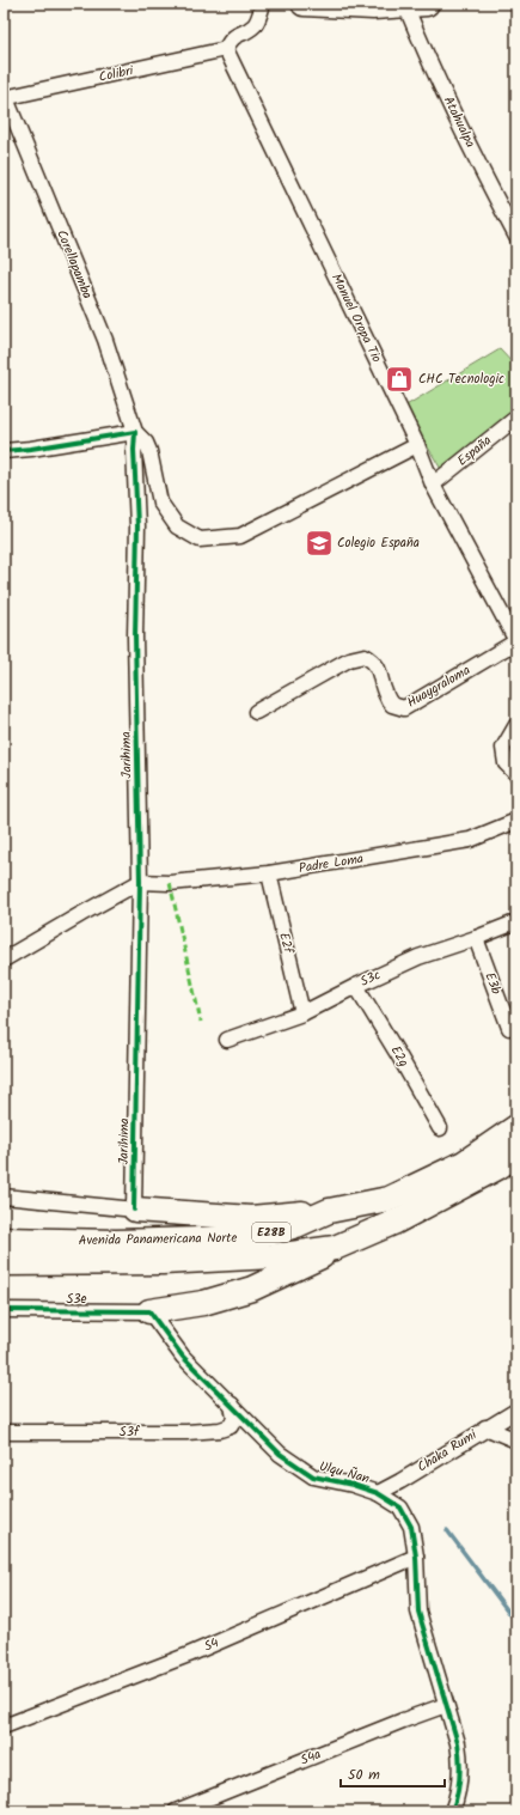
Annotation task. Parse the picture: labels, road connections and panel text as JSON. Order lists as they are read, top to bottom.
{
  "streets": {
    "highway": ["E28B", "Avenida Panamericana Norte"],
    "street": [
      "Colibri",
      "Atahualpa",
      "Corellapamba",
      "Manuel Oropa Tio",
      "España",
      "Huaygraloma",
      "Jarihima",
      "Padre Loma",
      "E2f",
      "S3c",
      "E3b",
      "E2g",
      "S3e",
      "S3f",
      "Chaka Rumi",
      "Ulqu Ñan",
      "S4",
      "S4a"
    ]
  },
  "crossings": [
    ["Colibri", "Corellapamba"],
    ["Colibri", "Manuel Oropa Tio"],
    ["Corellapamba", "Jarihima"],
    ["Manuel Oropa Tio", "España"],
    ["Manuel Oropa Tio", "Huaygraloma"],
    ["Jarihima", "Padre Loma"],
    ["Padre Loma", "E2f"],
    ["E2f", "S3c"],
    ["S3c", "E3b"],
    ["S3c", "E2g"],
    ["S3e", "Ulqu Ñan"],
    ["S3f", "Ulqu Ñan"],
    ["Chaka Rumi", "Ulqu Ñan"],
    ["Ulqu Ñan", "S4"],
    ["Ulqu Ñan", "S4a"]
  ],
  "places": {
    "shop": ["CHC Tecnologic"],
    "school or university": ["Colegio España"]
  },
  "scale_bar": "50 m"
}
